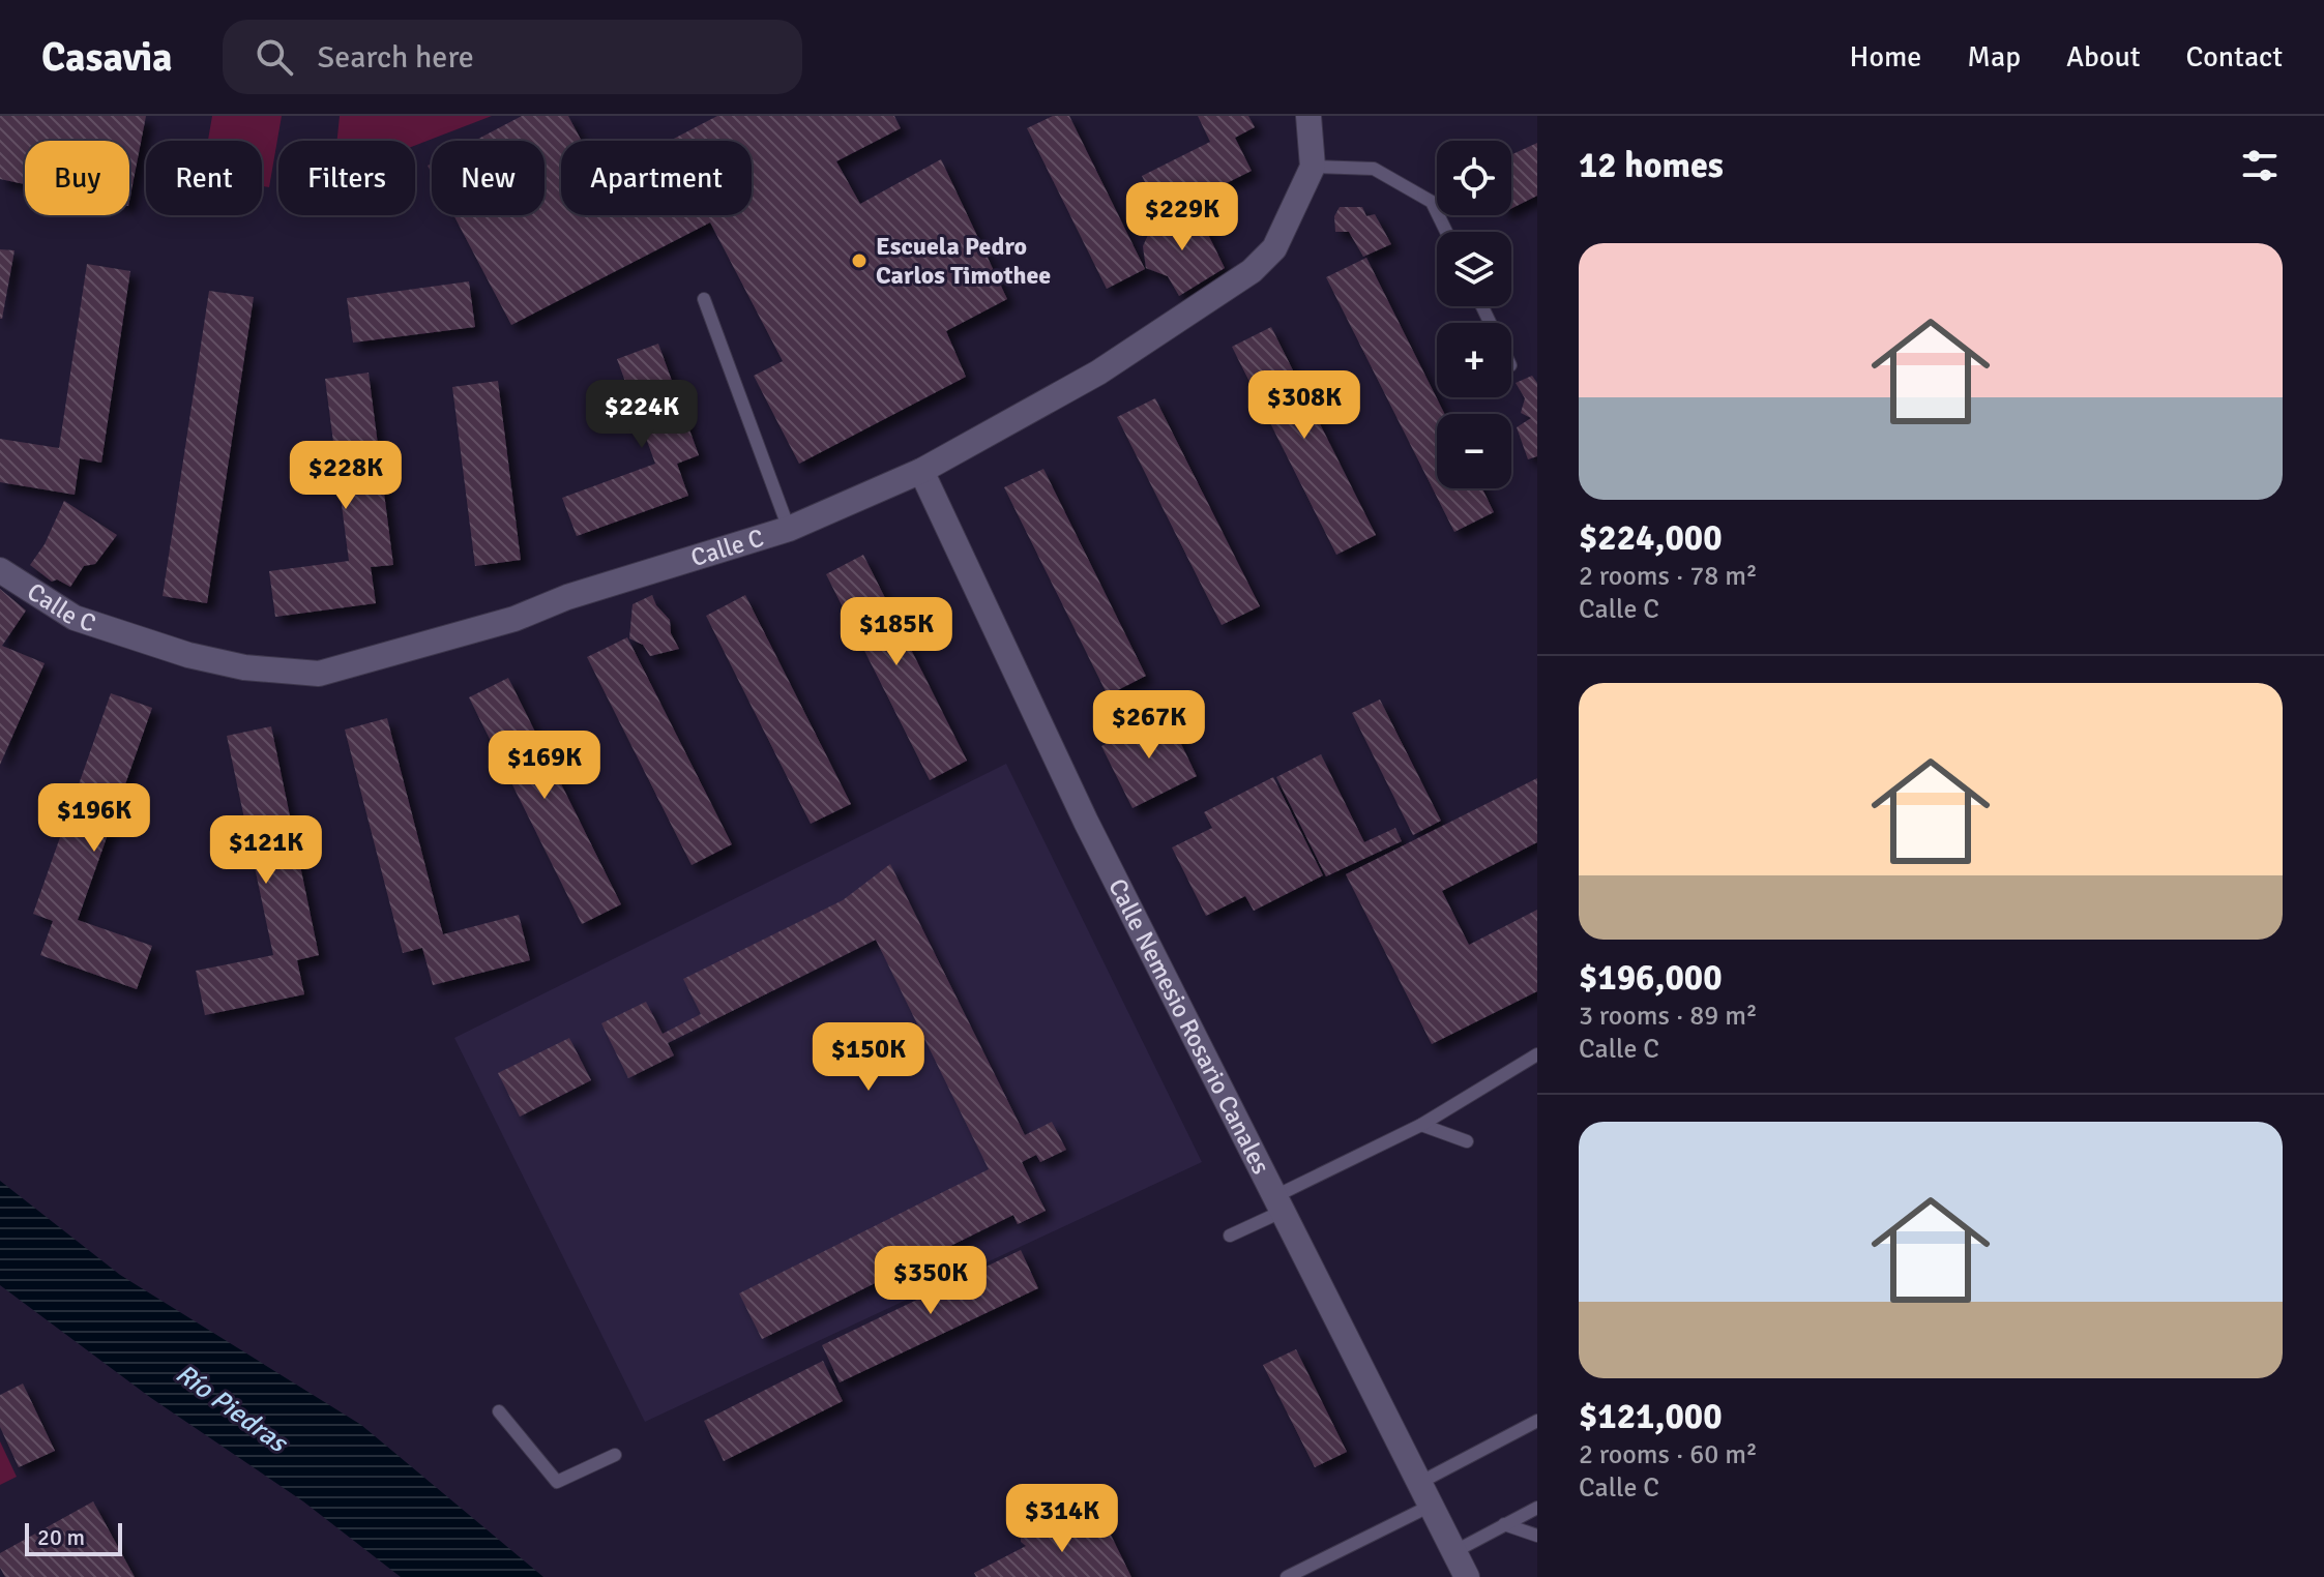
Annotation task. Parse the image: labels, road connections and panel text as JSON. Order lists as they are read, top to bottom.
{
  "streets": {
    "street": ["Calle C", "Calle Nemesio Rosario Canales"]
  },
  "crossings": [
    ["Calle C", "Calle Nemesio Rosario Canales"]
  ],
  "water": ["Río Piedras"],
  "places": ["Escuela Pedro Carlos Timothee"],
  "scale_bar": "20 m",
  "page": {
    "header": "Casavia",
    "search": "Search here",
    "nav": [
      "Home",
      "Map",
      "About",
      "Contact"
    ],
    "heading": "12 homes",
    "map_buttons": ["+", "−"],
    "chip": [
      "Buy",
      "Rent",
      "Filters",
      "New",
      "Apartment"
    ],
    "price": [
      "$229K",
      "$308K",
      "$224K",
      "$228K",
      "$185K",
      "$267K",
      "$169K",
      "$196K",
      "$121K",
      "$150K",
      "$350K",
      "$314K"
    ],
    "list": [
      {
        "name": "$224,000",
        "note": "2 rooms · 78 m² · Calle C"
      },
      {
        "name": "$196,000",
        "note": "3 rooms · 89 m² · Calle C"
      },
      {
        "name": "$121,000",
        "note": "2 rooms · 60 m² · Calle C"
      }
    ],
    "scale": "20 m"
  }
}
